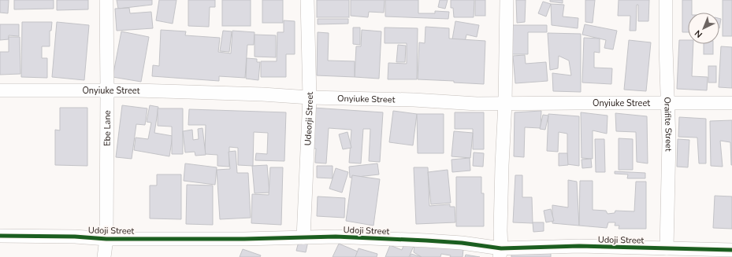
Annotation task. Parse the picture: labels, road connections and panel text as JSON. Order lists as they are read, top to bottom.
{
  "streets": {
    "street": [
      "Onyiuke Street",
      "Udeorji Street",
      "Oraifite Street",
      "Ebe Lane",
      "Udoji Street"
    ]
  },
  "crossings": [
    ["Onyiuke Street", "Udeorji Street"],
    ["Onyiuke Street", "Oraifite Street"],
    ["Onyiuke Street", "Ebe Lane"],
    ["Udeorji Street", "Udoji Street"],
    ["Oraifite Street", "Udoji Street"],
    ["Ebe Lane", "Udoji Street"]
  ],
  "north": "bottom left"
}
